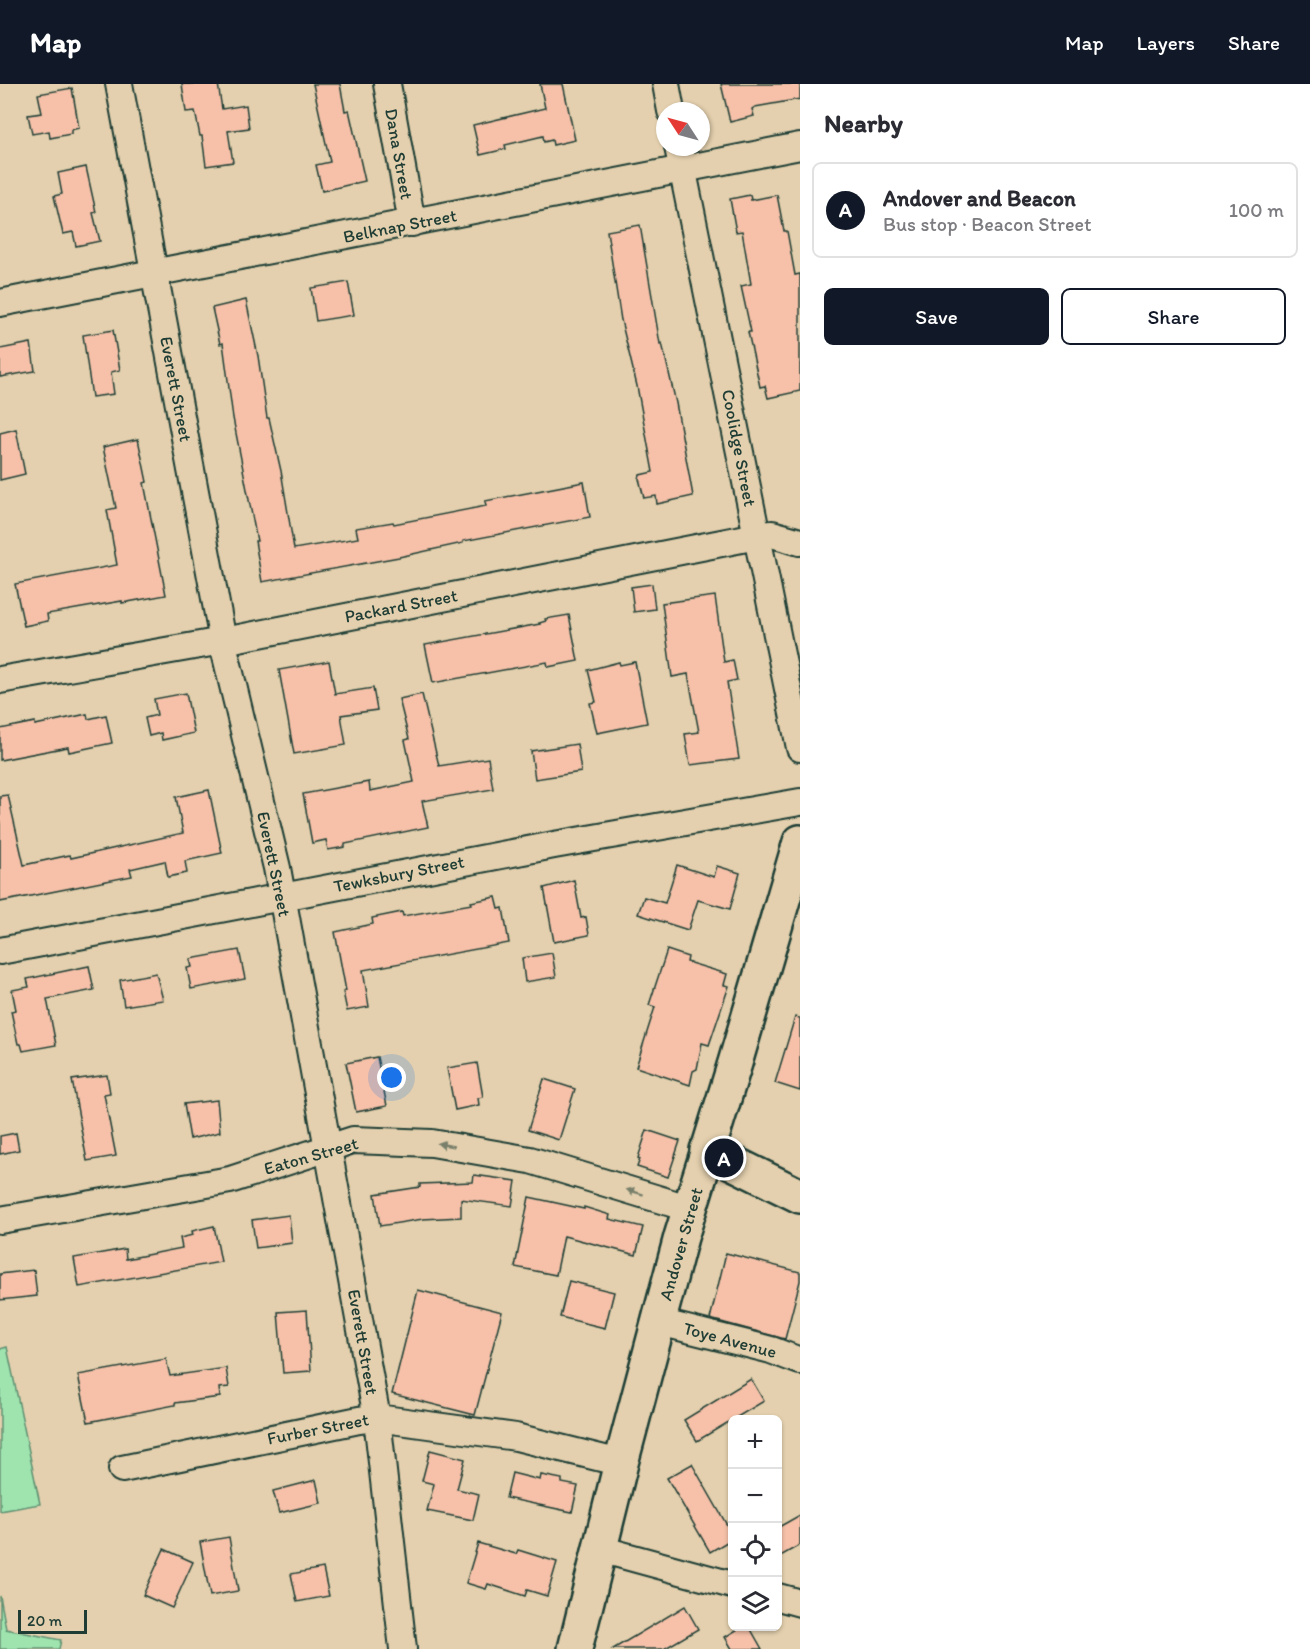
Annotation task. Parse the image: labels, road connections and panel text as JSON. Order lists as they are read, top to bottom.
{
  "streets": {
    "main road": ["Andover Street"],
    "street": [
      "Dana Street",
      "Belknap Street",
      "Everett Street",
      "Coolidge Street",
      "Packard Street",
      "Tewksbury Street",
      "Eaton Street",
      "Toye Avenue",
      "Furber Street"
    ]
  },
  "crossings": [
    ["Dana Street", "Belknap Street"],
    ["Belknap Street", "Everett Street"],
    ["Belknap Street", "Coolidge Street"],
    ["Everett Street", "Packard Street"],
    ["Everett Street", "Tewksbury Street"],
    ["Everett Street", "Eaton Street"],
    ["Everett Street", "Furber Street"],
    ["Coolidge Street", "Packard Street"],
    ["Eaton Street", "Andover Street"],
    ["Andover Street", "Toye Avenue"],
    ["Andover Street", "Furber Street"]
  ],
  "one_way": ["Eaton Street"],
  "scale_bar": "20 m",
  "north": "top left",
  "page": {
    "header": "Map",
    "nav": ["Map", "Layers", "Share"],
    "heading": "Nearby",
    "list": [
      {
        "mark": "A",
        "name": "Andover and Beacon",
        "note": "Bus stop · Beacon Street",
        "value": "100 m"
      }
    ],
    "buttons": ["Save", "Share"],
    "pins": "A",
    "map_buttons": ["+", "−"],
    "scale": "20 m"
  }
}
